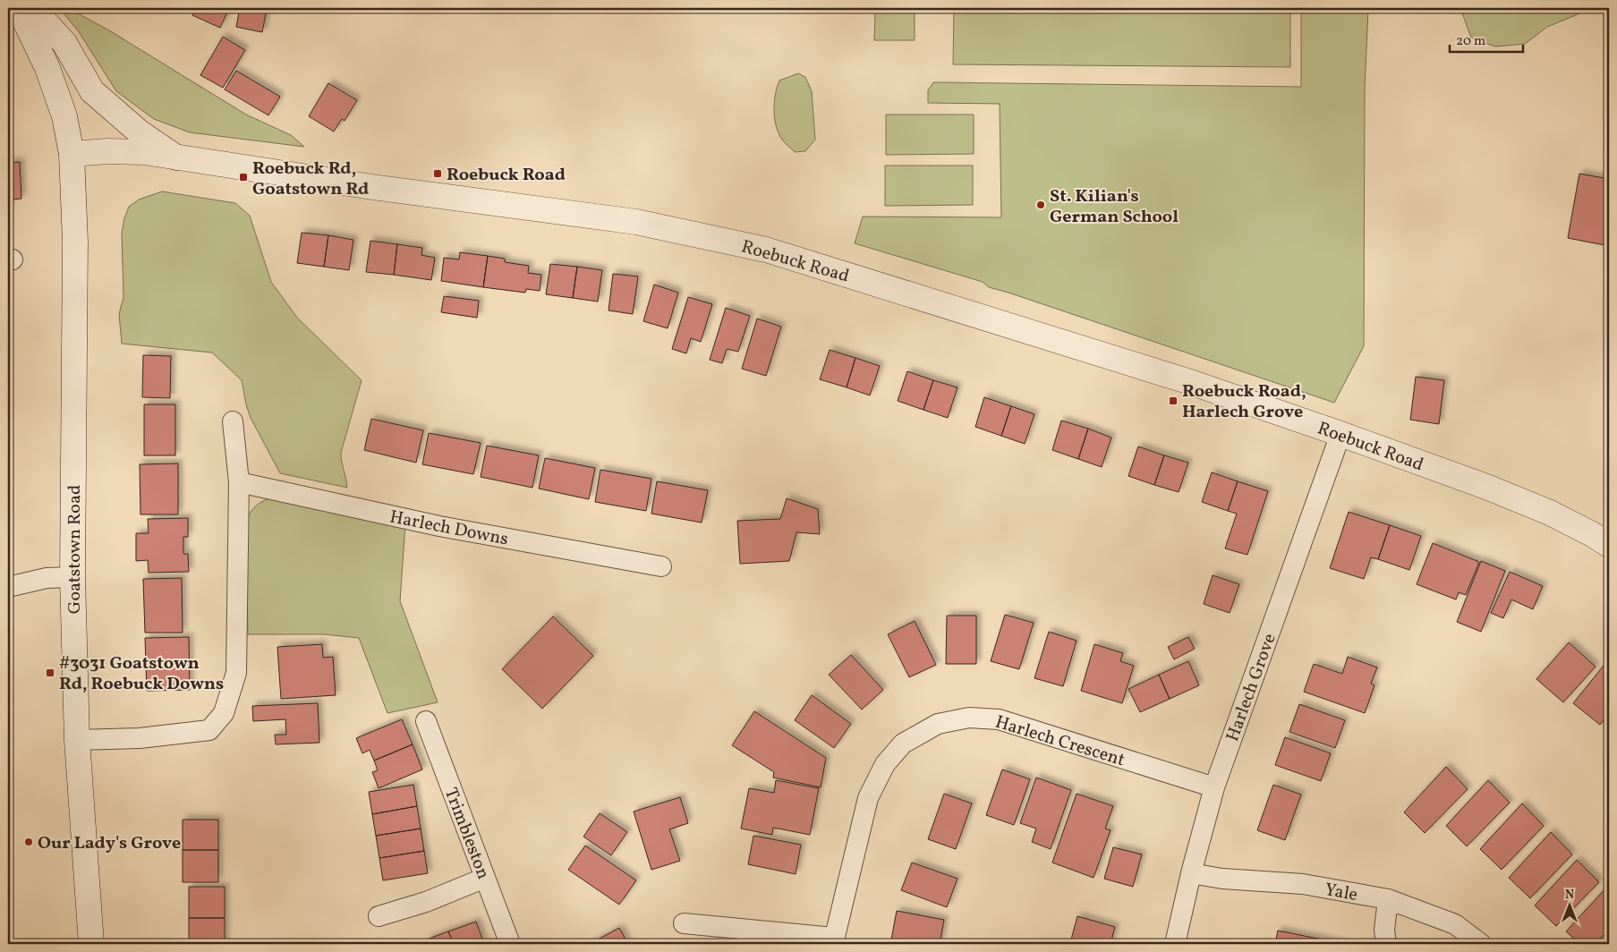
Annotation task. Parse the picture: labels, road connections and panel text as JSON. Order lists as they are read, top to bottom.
{
  "streets": {
    "street": [
      "Roebuck Road",
      "Harlech Downs",
      "Goatstown Road",
      "Harlech Grove",
      "Harlech Crescent",
      "Trimbleston",
      "Yale"
    ]
  },
  "crossings": [
    ["Roebuck Road", "Goatstown Road"],
    ["Roebuck Road", "Harlech Grove"],
    ["Harlech Grove", "Harlech Crescent"],
    ["Harlech Grove", "Yale"]
  ],
  "places": {
    "transit": [
      "Roebuck Road",
      "Roebuck Rd, Goatstown Rd",
      "Roebuck Road, Harlech Grove",
      "#3031 Goatstown Rd, Roebuck Downs"
    ],
    "other": ["St. Kilian's German School", "Our Lady's Grove"]
  },
  "scale_bar": "20 m",
  "north": "top"
}
